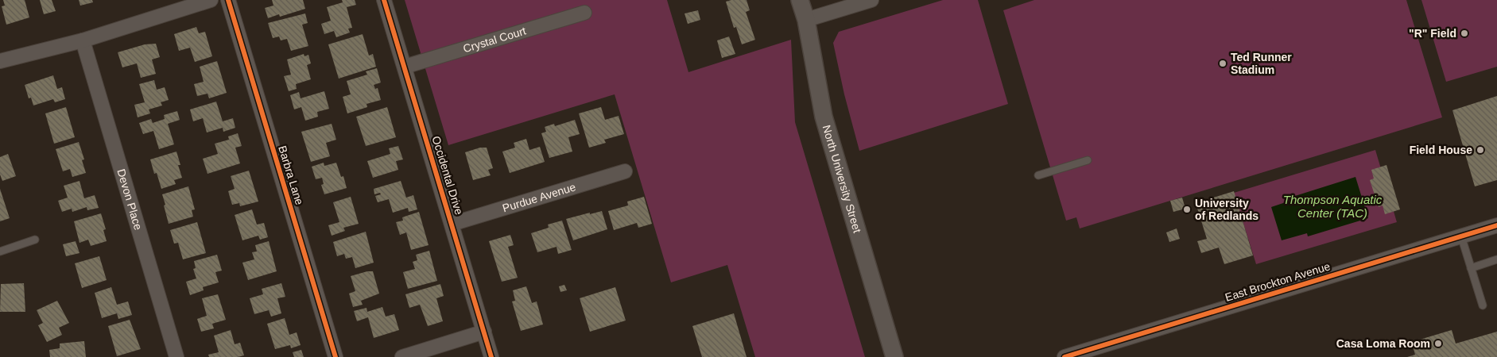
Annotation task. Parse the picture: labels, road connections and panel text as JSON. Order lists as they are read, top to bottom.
{
  "streets": {
    "street": [
      "Crystal Court",
      "Barbra Lane",
      "Occidental Drive",
      "North University Street",
      "Purdue Avenue",
      "Devon Place",
      "East Brockton Avenue"
    ]
  },
  "crossings": [
    ["Crystal Court", "Occidental Drive"],
    ["Occidental Drive", "Purdue Avenue"]
  ],
  "water": ["Thompson Aquatic Center (TAC)"],
  "places": [
    "\"R\" Field",
    "Ted Runner Stadium",
    "Field House",
    "University of Redlands",
    "Casa Loma Room"
  ]
}
